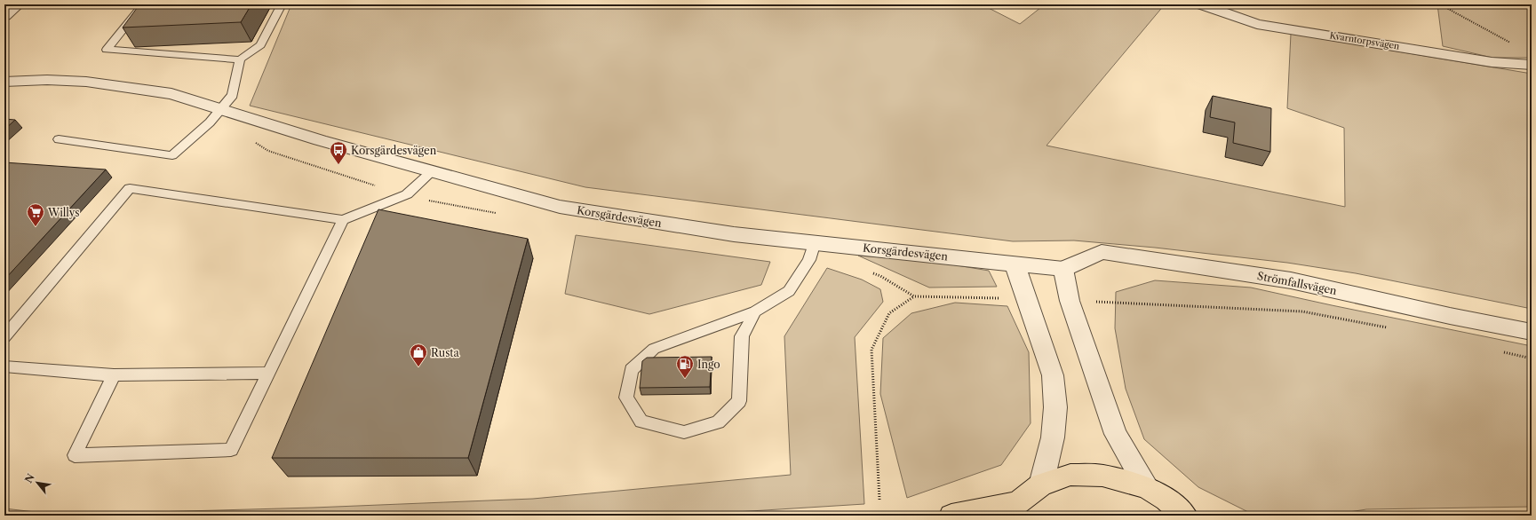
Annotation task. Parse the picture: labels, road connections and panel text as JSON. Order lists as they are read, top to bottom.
{
  "streets": {
    "street": ["Kvarntorpsvägen", "Korsgärdesvägen", "Strömfallsvägen"]
  },
  "places": {
    "bus stop": ["Korsgärdesvägen"],
    "supermarket": ["Willys"],
    "shop": ["Rusta"],
    "fuel station": ["Ingo"]
  },
  "north": "top left"
}
